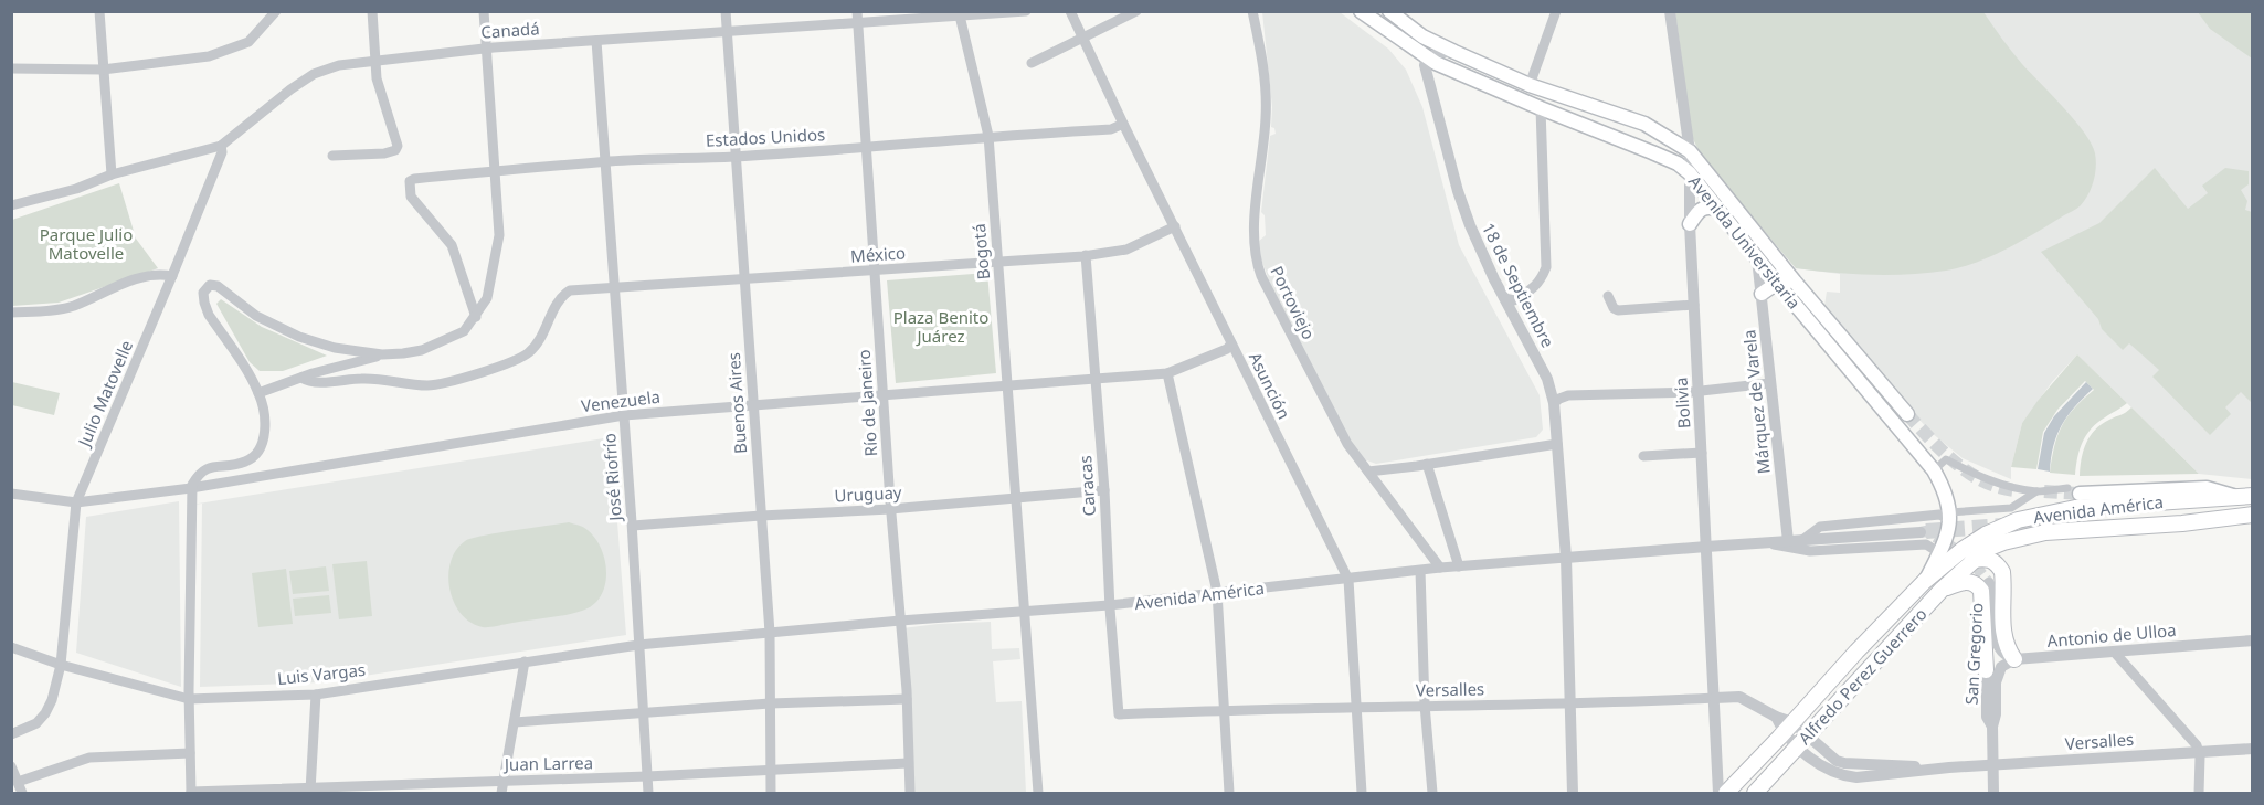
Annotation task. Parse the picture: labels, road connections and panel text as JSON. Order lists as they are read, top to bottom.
{
  "streets": {
    "main road": ["Avenida Universitaria", "Avenida América", "Alfredo Perez Guerrero"],
    "street": [
      "Canadá",
      "Estados Unidos",
      "Bogotá",
      "México",
      "18 de Septiembre",
      "Portoviejo",
      "Asunción",
      "Julio Matovelle",
      "Venezuela",
      "Márquez de Varela",
      "Buenos Aires",
      "Río de Janeiro",
      "Bolivia",
      "José Riofrío",
      "Caracas",
      "Uruguay",
      "Antonio de Ulloa",
      "San Gregorio",
      "Luis Vargas",
      "Versalles",
      "Juan Larrea"
    ]
  },
  "crossings": [
    ["Canadá", "Bogotá"],
    ["Canadá", "Julio Matovelle"],
    ["Canadá", "Buenos Aires"],
    ["Canadá", "Río de Janeiro"],
    ["Canadá", "José Riofrío"],
    ["Estados Unidos", "Bogotá"],
    ["Estados Unidos", "Asunción"],
    ["Estados Unidos", "Buenos Aires"],
    ["Estados Unidos", "Río de Janeiro"],
    ["Estados Unidos", "José Riofrío"],
    ["Avenida Universitaria", "18 de Septiembre"],
    ["Avenida Universitaria", "Márquez de Varela"],
    ["Avenida Universitaria", "Bolivia"],
    ["Avenida Universitaria", "Avenida América"],
    ["Bogotá", "México"],
    ["Bogotá", "Venezuela"],
    ["Bogotá", "Uruguay"],
    ["Bogotá", "Avenida América"],
    ["México", "Asunción"],
    ["México", "Buenos Aires"],
    ["México", "Río de Janeiro"],
    ["México", "José Riofrío"],
    ["México", "Caracas"],
    ["18 de Septiembre", "Avenida América"],
    ["18 de Septiembre", "Versalles"],
    ["Portoviejo", "Avenida América"],
    ["Asunción", "Venezuela"],
    ["Asunción", "Avenida América"],
    ["Asunción", "Versalles"],
    ["Julio Matovelle", "Venezuela"],
    ["Julio Matovelle", "Luis Vargas"],
    ["Venezuela", "Buenos Aires"],
    ["Venezuela", "Río de Janeiro"],
    ["Venezuela", "José Riofrío"],
    ["Venezuela", "Caracas"],
    ["Márquez de Varela", "Avenida América"],
    ["Buenos Aires", "Uruguay"],
    ["Buenos Aires", "Avenida América"],
    ["Buenos Aires", "Juan Larrea"],
    ["Río de Janeiro", "Uruguay"],
    ["Río de Janeiro", "Avenida América"],
    ["Río de Janeiro", "Juan Larrea"],
    ["Bolivia", "Avenida América"],
    ["Bolivia", "Versalles"],
    ["José Riofrío", "Uruguay"],
    ["José Riofrío", "Avenida América"],
    ["José Riofrío", "Luis Vargas"],
    ["José Riofrío", "Juan Larrea"],
    ["Caracas", "Uruguay"],
    ["Caracas", "Avenida América"],
    ["Caracas", "Versalles"],
    ["Avenida América", "Luis Vargas"],
    ["Avenida América", "Alfredo Perez Guerrero"],
    ["Antonio de Ulloa", "San Gregorio"],
    ["San Gregorio", "Versalles"],
    ["Alfredo Perez Guerrero", "Versalles"]
  ],
  "parks": ["Parque Julio Matovelle", "Plaza Benito Juárez"]
}
